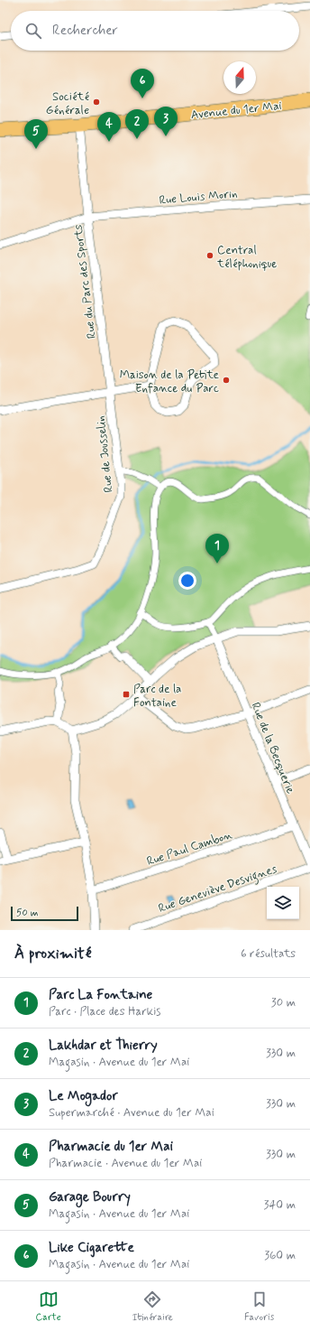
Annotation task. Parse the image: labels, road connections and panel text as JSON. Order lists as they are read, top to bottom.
{
  "streets": {
    "main road": ["Avenue du 1er Mai"],
    "street": [
      "Rue Louis Morin",
      "Rue du Parc des Sports",
      "Rue de Jousselin",
      "Rue de la Becquerie",
      "Rue Paul Cambon",
      "Rue Geneviève Desvignes"
    ]
  },
  "crossings": [
    ["Avenue du 1er Mai", "Rue du Parc des Sports"],
    ["Rue Louis Morin", "Rue du Parc des Sports"],
    ["Rue du Parc des Sports", "Rue de Jousselin"],
    ["Rue de la Becquerie", "Rue Paul Cambon"],
    ["Rue de la Becquerie", "Rue Geneviève Desvignes"]
  ],
  "places": {
    "other": ["Société Générale", "Central téléphonique", "Maison de la Petite Enfance du Parc"],
    "transit": ["Parc de la Fontaine"]
  },
  "scale_bar": "50 m",
  "north": "top",
  "page": {
    "search": "Rechercher",
    "pins": [
      "6",
      "3",
      "2",
      "4",
      "5",
      "1"
    ],
    "scale": "50 m",
    "heading": ["À proximité", "6 résultats"],
    "list": [
      {
        "mark": "1",
        "name": "Parc La Fontaine",
        "note": "Parc · Place des Harkis",
        "value": "30 m"
      },
      {
        "mark": "2",
        "name": "Lakhdar et Thierry",
        "note": "Magasin · Avenue du 1er Mai",
        "value": "330 m"
      },
      {
        "mark": "3",
        "name": "Le Mogador",
        "note": "Supermarché · Avenue du 1er Mai",
        "value": "330 m"
      },
      {
        "mark": "4",
        "name": "Pharmacie du 1er Mai",
        "note": "Pharmacie · Avenue du 1er Mai",
        "value": "330 m"
      },
      {
        "mark": "5",
        "name": "Garage Bourry",
        "note": "Magasin · Avenue du 1er Mai",
        "value": "340 m"
      },
      {
        "mark": "6",
        "name": "Like Cigarette",
        "note": "Magasin · Avenue du 1er Mai",
        "value": "360 m"
      }
    ],
    "nav": ["Carte", "Itinéraire", "Favoris"]
  }
}
